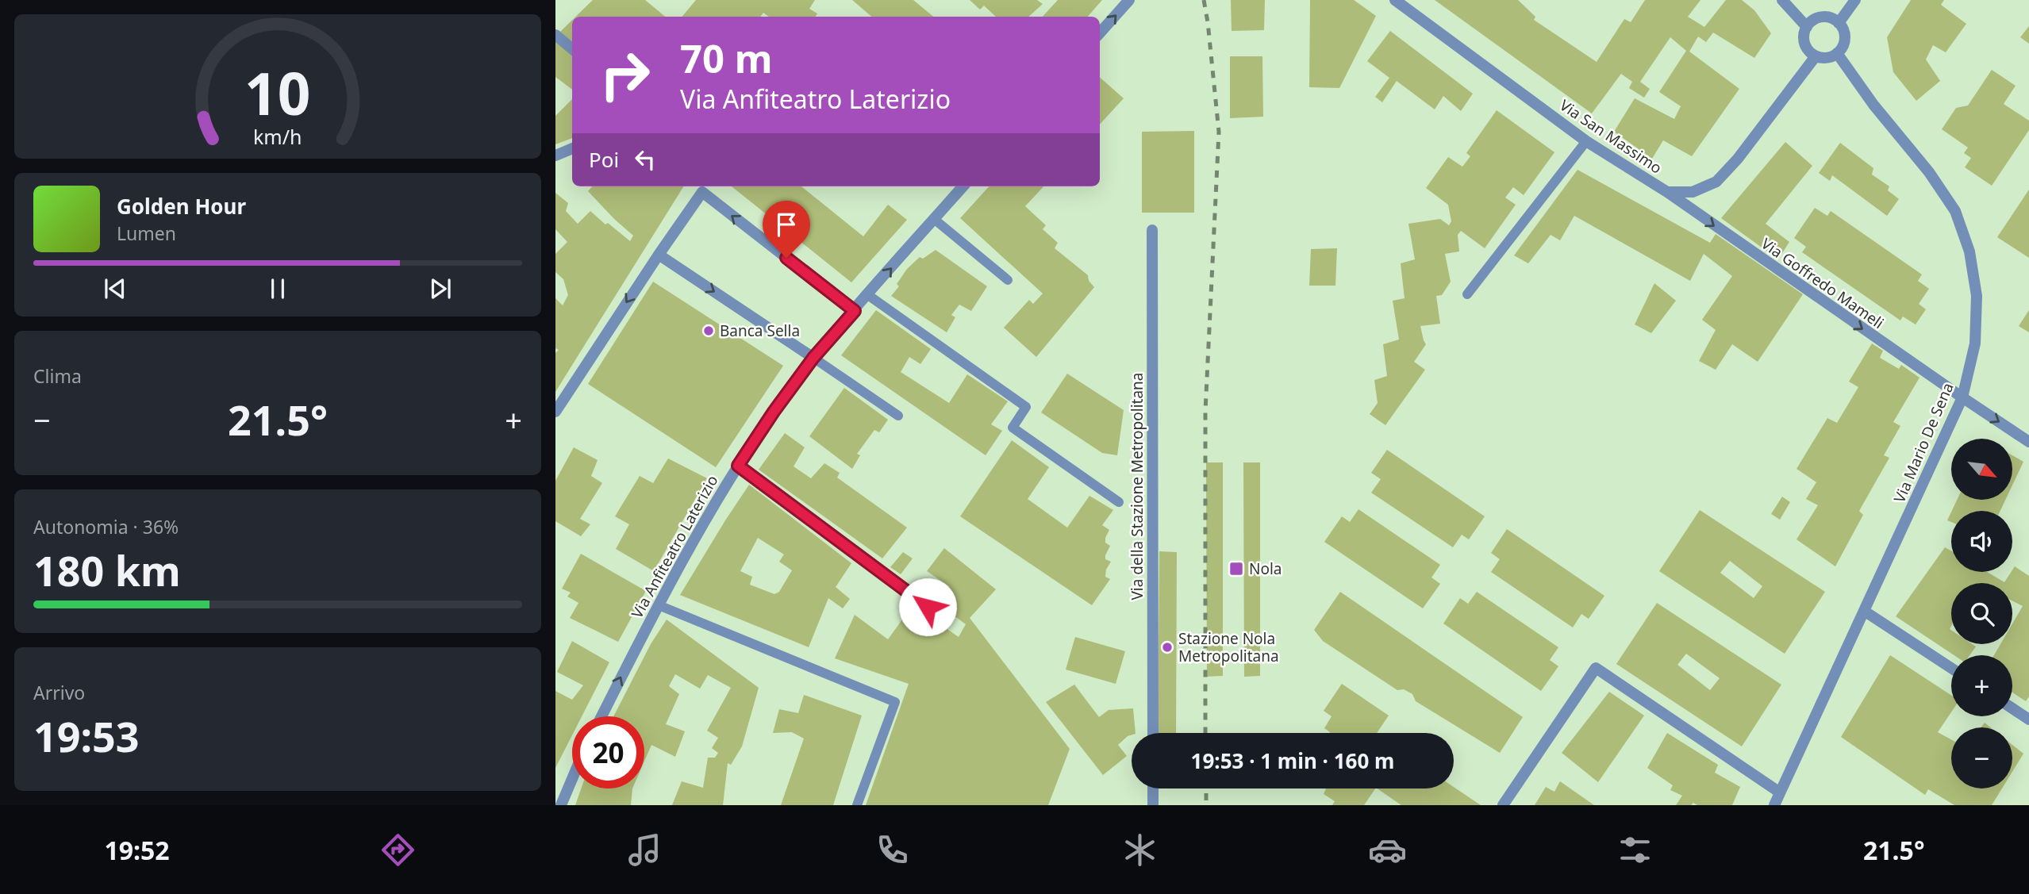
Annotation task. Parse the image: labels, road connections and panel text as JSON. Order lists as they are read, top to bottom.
{
  "streets": {
    "street": [
      "Via San Massimo",
      "Via Goffredo Mameli",
      "Via Mario De Sena",
      "Via della Stazione Metropolitana",
      "Via Anfiteatro Laterizio"
    ]
  },
  "crossings": [
    ["Via San Massimo", "Via Goffredo Mameli"],
    ["Via San Massimo", "Via Mario De Sena"],
    ["Via Goffredo Mameli", "Via Mario De Sena"]
  ],
  "one_way": ["Via Goffredo Mameli"],
  "places": {
    "other": ["Banca Sella", "Stazione Nola Metropolitana"],
    "transit": ["Nola"]
  },
  "north": "bottom right",
  "page": {
    "turn": ["70 m", "Via Anfiteatro Laterizio"],
    "then": "Poi",
    "song": ["Golden Hour", "Lumen"],
    "tile": [
      "Clima",
      ["Autonomia · 36%", "180 km"],
      ["Arrivo", "19:53"]
    ],
    "heat": ["−", "21.5°", "+"],
    "map_buttons": ["+", "−"],
    "limit": "20",
    "trip": "19:53 · 1 min · 160 m",
    "tabs": ["19:52", "21.5°"],
    "gauge": ["10", "km/h"]
  }
}
